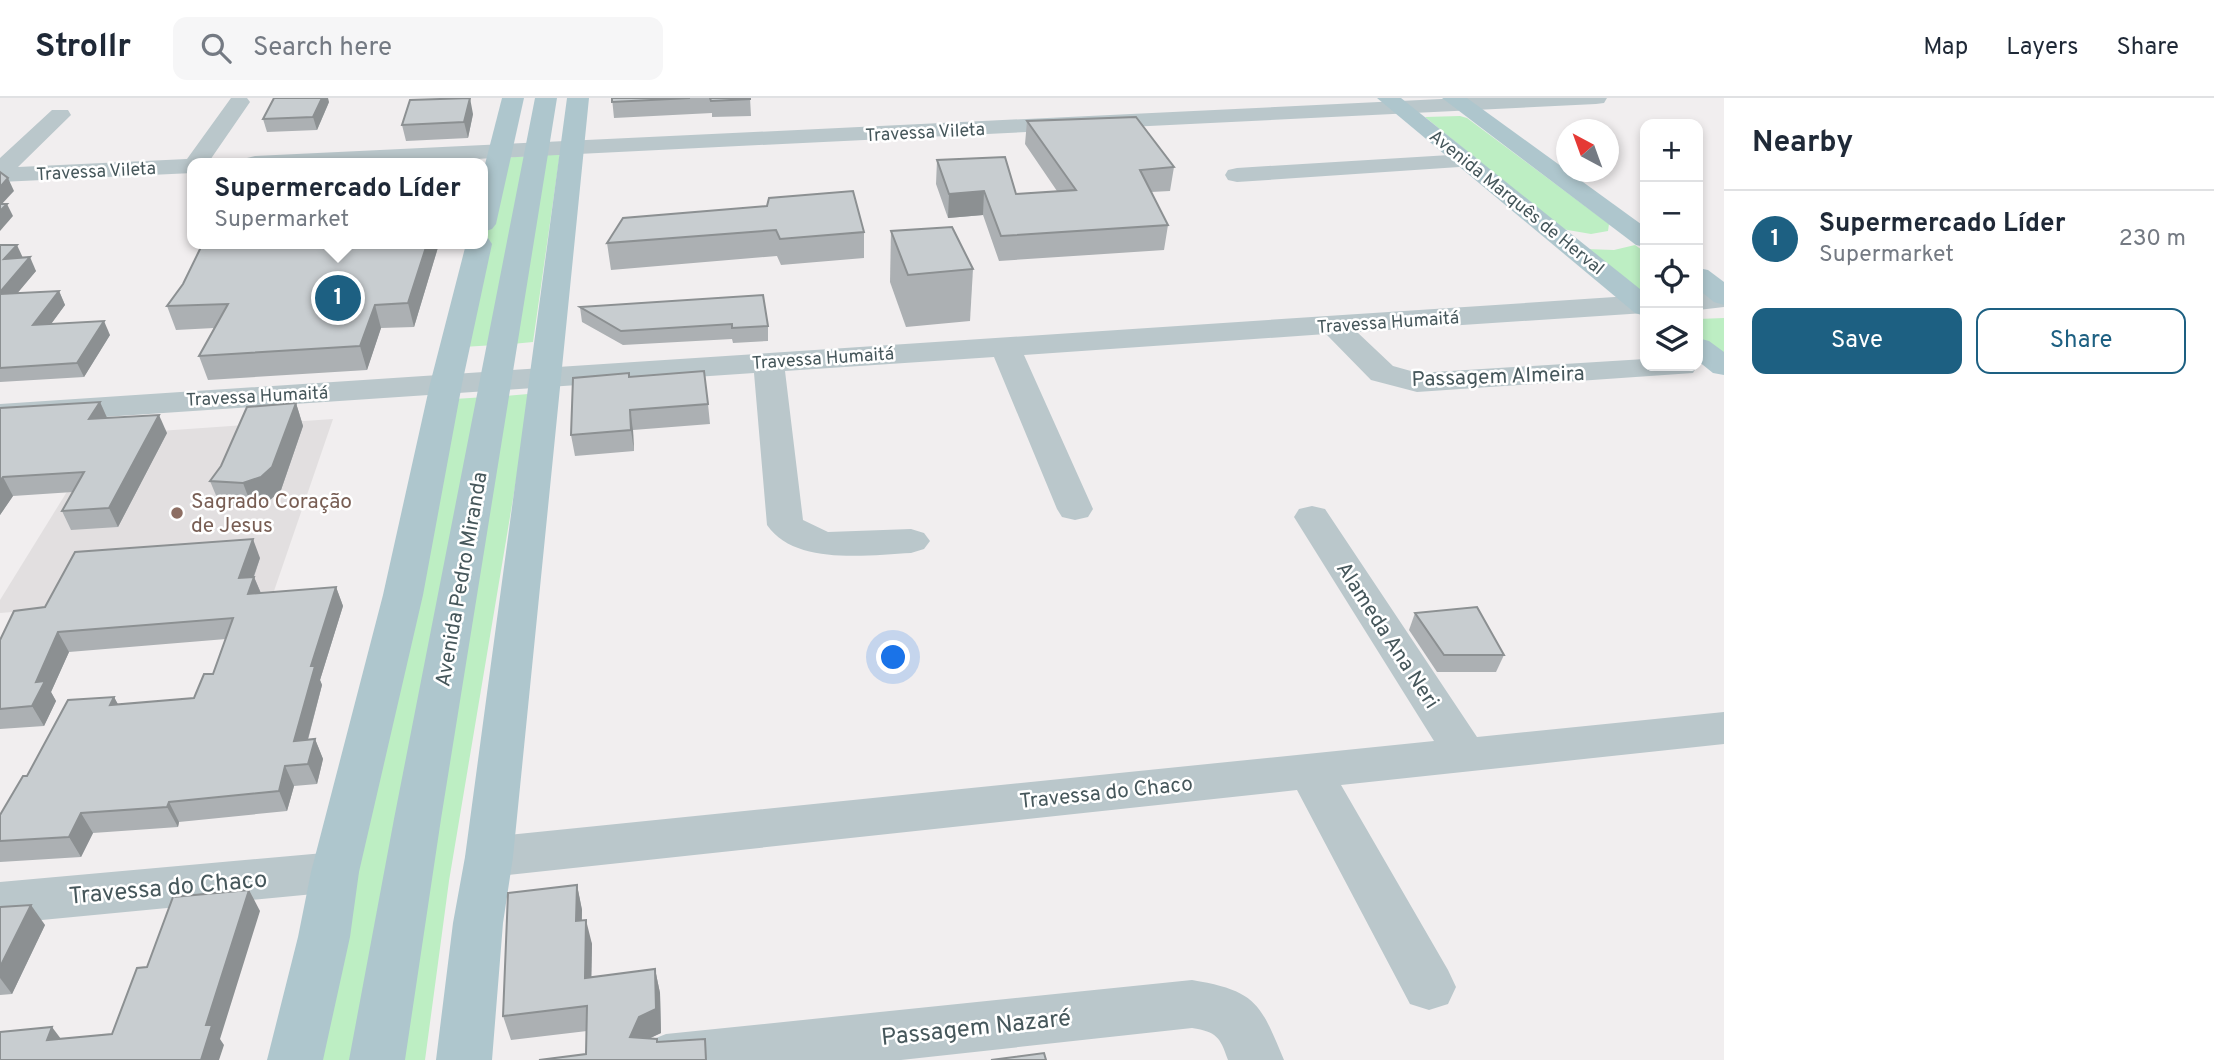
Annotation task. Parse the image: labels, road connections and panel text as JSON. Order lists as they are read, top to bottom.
{
  "streets": {
    "main road": ["Avenida Marquês de Herval", "Avenida Pedro Miranda"],
    "street": [
      "Travessa Vileta",
      "Travessa Humaitá",
      "Passagem Almeira",
      "Alameda Ana Neri",
      "Travessa do Chaco",
      "Passagem Nazaré"
    ]
  },
  "crossings": [
    ["Travessa Vileta", "Avenida Marquês de Herval"],
    ["Travessa Vileta", "Avenida Pedro Miranda"],
    ["Travessa Humaitá", "Passagem Almeira"],
    ["Travessa Humaitá", "Avenida Pedro Miranda"],
    ["Alameda Ana Neri", "Travessa do Chaco"]
  ],
  "places": ["Sagrado Coração de Jesus"],
  "north": "top left",
  "page": {
    "header": "Strollr",
    "search": "Search here",
    "nav": ["Map", "Layers", "Share"],
    "heading": "Nearby",
    "map_buttons": ["+", "−"],
    "popup": ["Supermercado Líder", "Supermarket"],
    "list": [
      {
        "mark": "1",
        "name": "Supermercado Líder",
        "note": "Supermarket",
        "value": "230 m"
      }
    ],
    "pins": "1",
    "buttons": ["Save", "Share"]
  }
}
